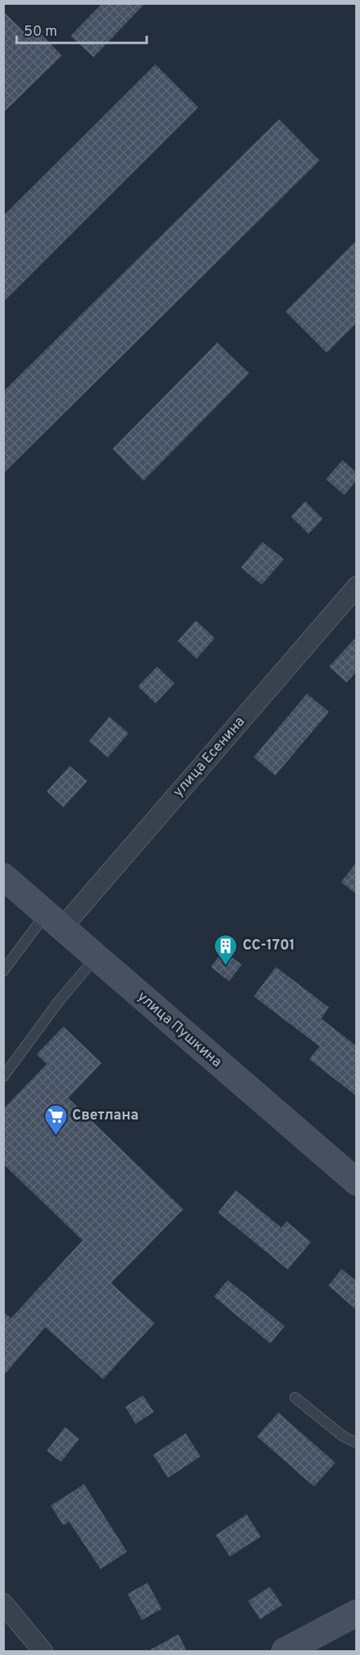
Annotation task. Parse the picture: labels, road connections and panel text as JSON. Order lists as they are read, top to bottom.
{
  "streets": {
    "main road": ["улица Пушкина"],
    "street": ["улица Есенина"]
  },
  "crossings": [
    ["улица Есенина", "улица Пушкина"]
  ],
  "places": {
    "building": ["СС-1701"],
    "supermarket": ["Светлана"]
  },
  "scale_bar": "50 m"
}
